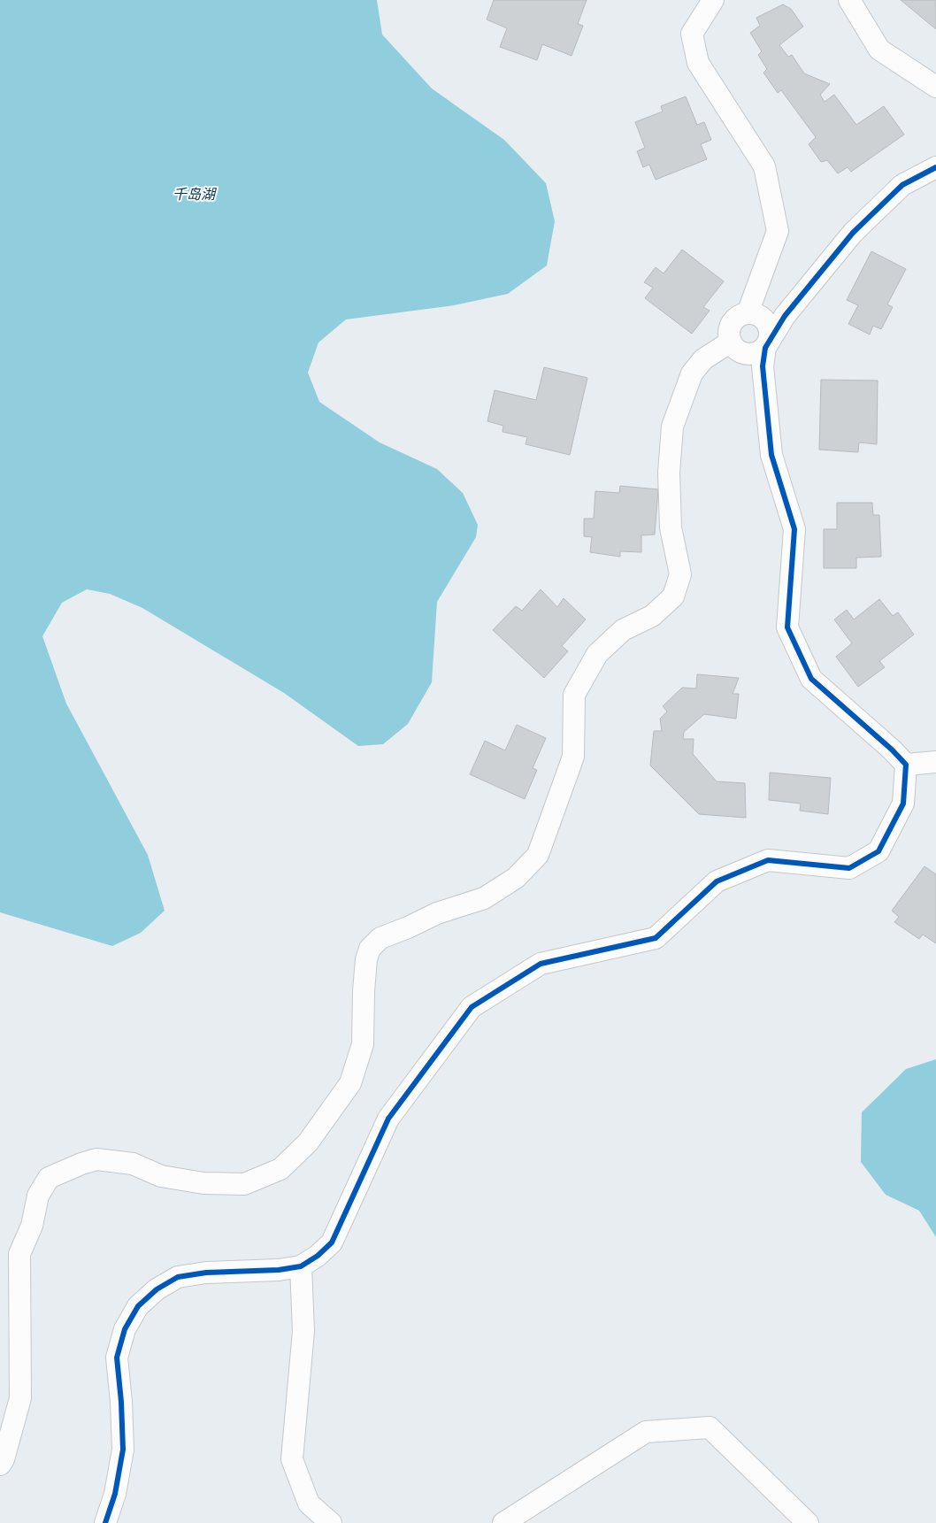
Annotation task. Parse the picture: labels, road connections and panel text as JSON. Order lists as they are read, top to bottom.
{
  "water": ["千岛湖"]
}
